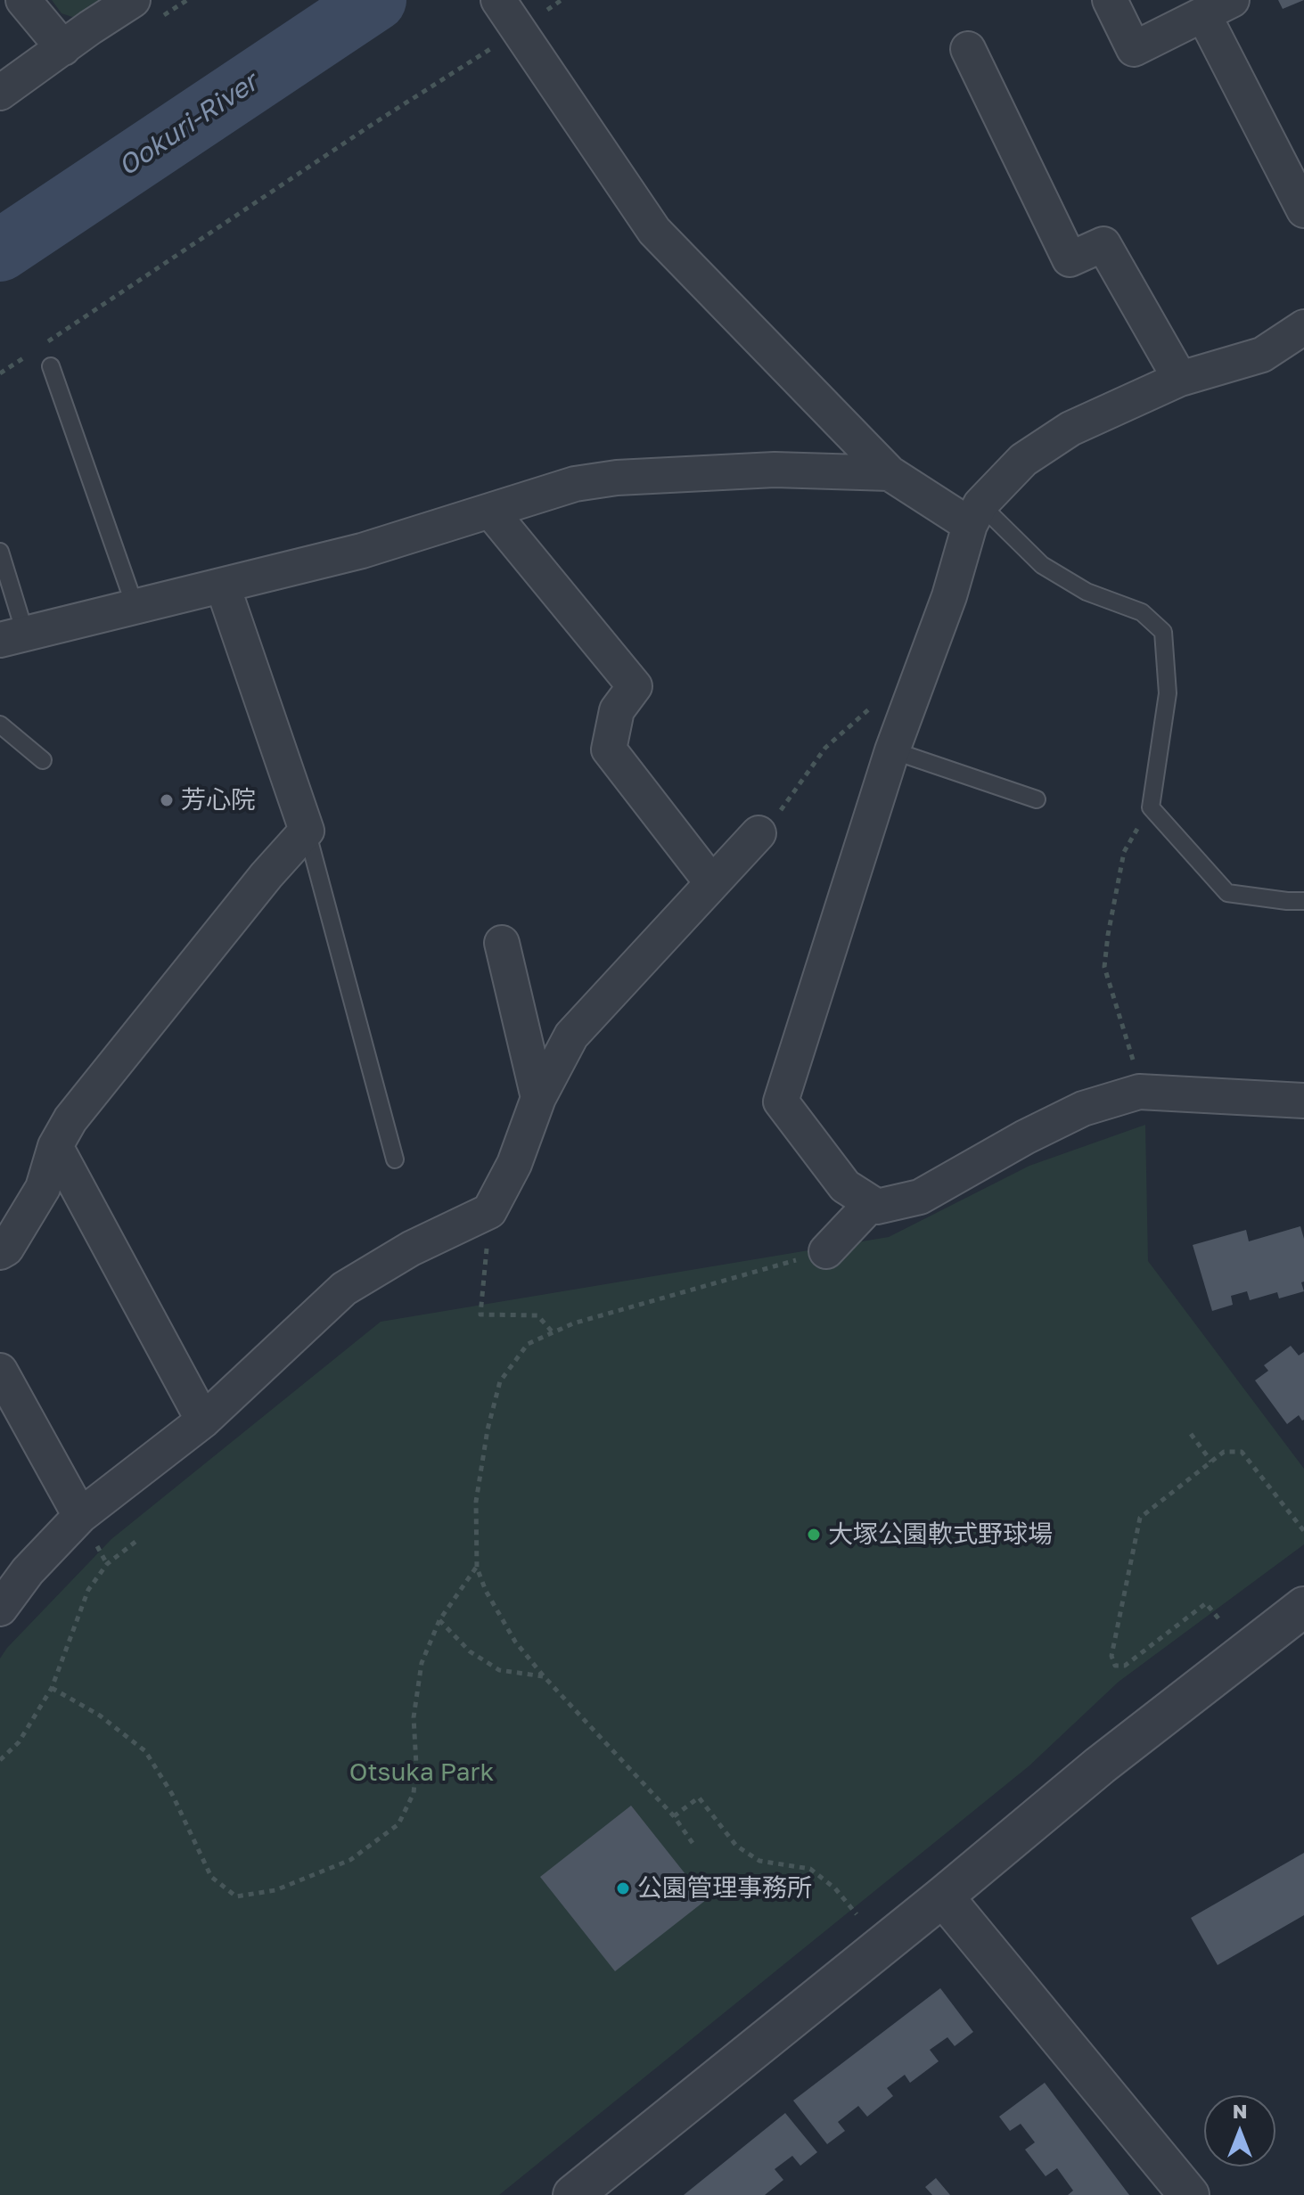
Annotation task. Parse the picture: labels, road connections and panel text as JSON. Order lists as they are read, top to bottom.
{
  "water": ["Ookuri-River"],
  "parks": ["Otsuka Park"],
  "places": ["芳心院", "大塚公園軟式野球場", "公園管理事務所"],
  "north": "top"
}
